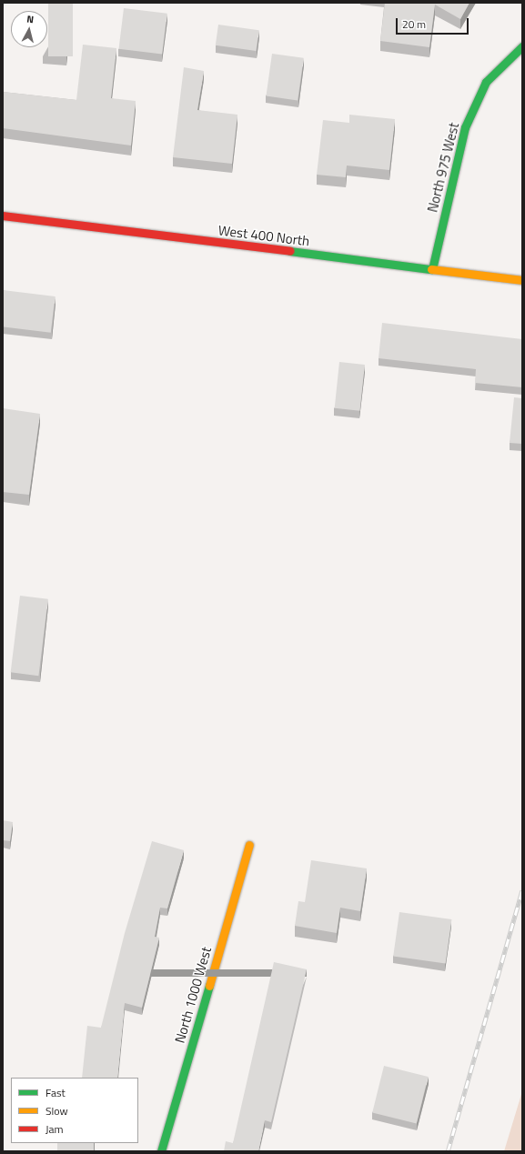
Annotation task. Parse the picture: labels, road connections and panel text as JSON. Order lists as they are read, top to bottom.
{
  "streets": {
    "street": ["North 975 West", "West 400 North", "North 1000 West"]
  },
  "crossings": [
    ["North 975 West", "West 400 North"]
  ],
  "legend": ["Fast", "Slow", "Jam"],
  "scale_bar": "20 m",
  "north": "top"
}
